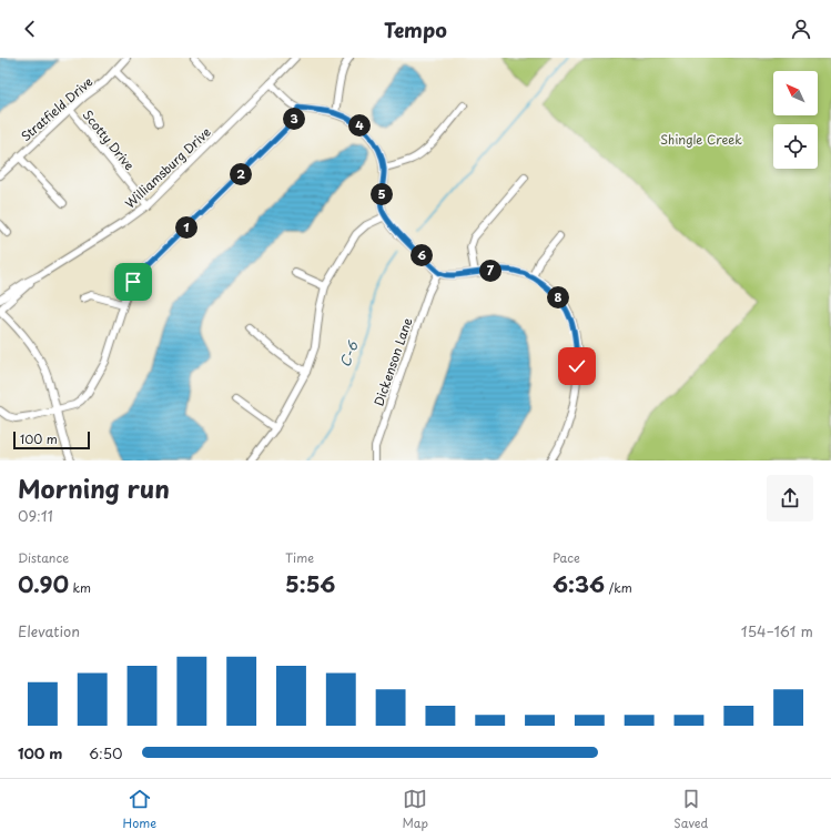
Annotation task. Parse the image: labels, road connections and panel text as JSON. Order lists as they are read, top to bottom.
{
  "streets": {
    "street": [
      "Stratfield Drive",
      "Scotty Drive",
      "Williamsburg Drive",
      "Dickenson Lane"
    ]
  },
  "crossings": [
    ["Stratfield Drive", "Scotty Drive"],
    ["Scotty Drive", "Williamsburg Drive"]
  ],
  "water": ["C-6"],
  "parks": ["Shingle Creek"],
  "scale_bar": "100 m",
  "north": "top left",
  "page": {
    "header": "Tempo",
    "pins": [
      "3",
      "4",
      "2",
      "5",
      "1",
      "6",
      "7",
      "8"
    ],
    "scale": "100 m",
    "heading": ["Morning run", "09:11"],
    "stats": [
      ["Distance", "0.90 km"],
      ["Time", "5:56"],
      ["Pace", "6:36 /km"]
    ],
    "chart": ["Elevation", "154–161 m"],
    "list": [
      {
        "name": "100 m",
        "note": "6:50"
      }
    ],
    "tabs": ["Home", "Map", "Saved"]
  }
}
